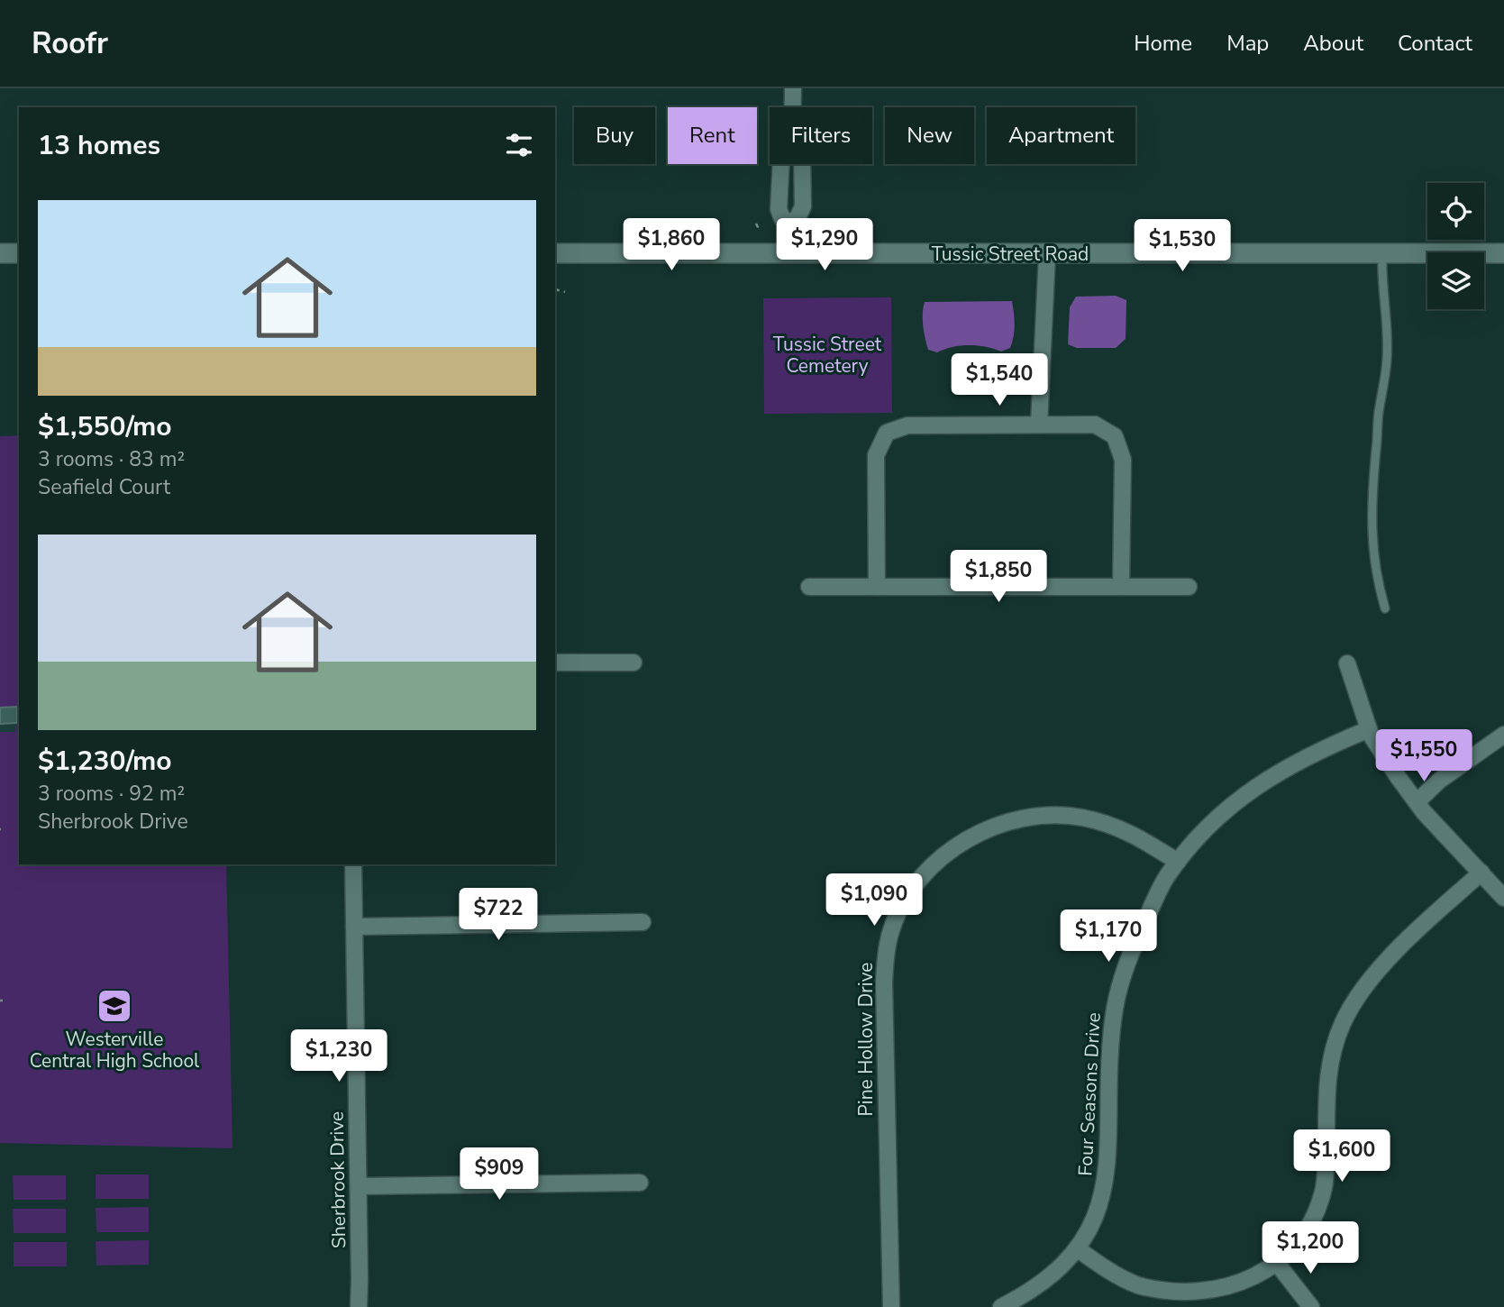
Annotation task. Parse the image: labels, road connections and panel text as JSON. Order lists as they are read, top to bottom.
{
  "streets": {
    "main road": ["Tussic Street Road"],
    "street": ["Pine Hollow Drive", "Four Seasons Drive", "Sherbrook Drive"]
  },
  "crossings": [
    ["Pine Hollow Drive", "Four Seasons Drive"]
  ],
  "parks": ["Tussic Street Cemetery"],
  "places": {
    "school or university": ["Westerville Central High School"]
  },
  "page": {
    "header": "Roofr",
    "nav": [
      "Home",
      "Map",
      "About",
      "Contact"
    ],
    "chip": [
      "Buy",
      "Rent",
      "Filters",
      "New",
      "Apartment"
    ],
    "heading": "13 homes",
    "list": [
      {
        "name": "$1,550/mo",
        "note": "3 rooms · 83 m² · Seafield Court"
      },
      {
        "name": "$1,230/mo",
        "note": "3 rooms · 92 m² · Sherbrook Drive"
      }
    ],
    "price": [
      "$1,860",
      "$1,290",
      "$1,530",
      "$1,540",
      "$1,850",
      "$1,550",
      "$1,090",
      "$722",
      "$1,170",
      "$1,230",
      "$1,600",
      "$909",
      "$1,200"
    ]
  }
}
